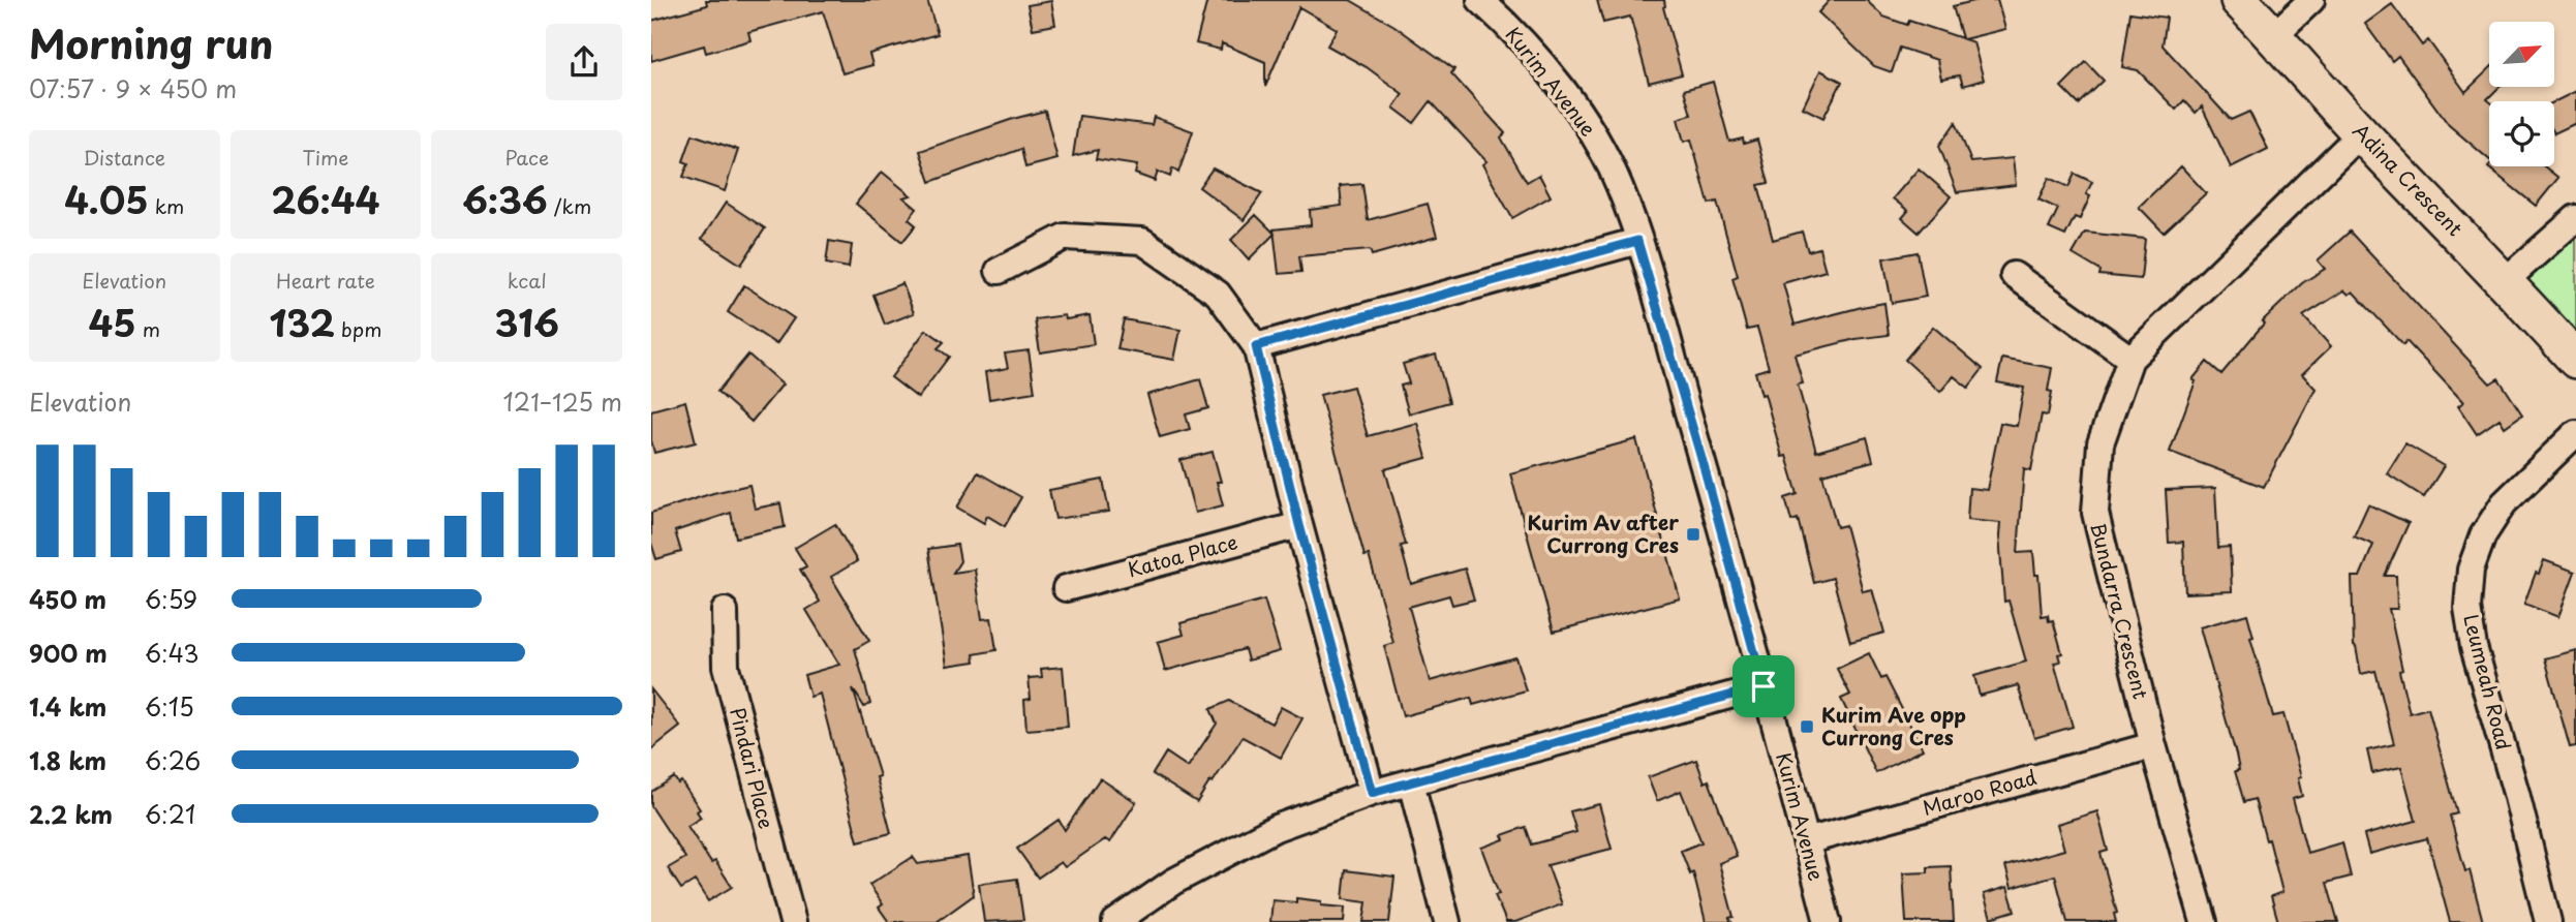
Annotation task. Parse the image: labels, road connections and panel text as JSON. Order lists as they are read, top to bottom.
{
  "streets": {
    "street": [
      "Kurim Avenue",
      "Adina Crescent",
      "Katoa Place",
      "Bundarra Crescent",
      "Leumeah Road",
      "Pindari Place",
      "Maroo Road"
    ]
  },
  "crossings": [
    ["Kurim Avenue", "Maroo Road"],
    ["Adina Crescent", "Bundarra Crescent"],
    ["Bundarra Crescent", "Maroo Road"]
  ],
  "places": {
    "transit": ["Kurim Av after Currong Cres", "Kurim Ave opp Currong Cres"]
  },
  "north": "top right",
  "page": {
    "heading": ["Morning run", "07:57 · 9 × 450 m"],
    "stats": [
      ["Distance", "4.05 km"],
      ["Time", "26:44"],
      ["Pace", "6:36 /km"],
      ["Elevation", "45 m"],
      ["Heart rate", "132 bpm"],
      ["kcal", "316"]
    ],
    "chart": ["Elevation", "121–125 m"],
    "list": [
      {
        "name": "450 m",
        "note": "6:59"
      },
      {
        "name": "900 m",
        "note": "6:43"
      },
      {
        "name": "1.4 km",
        "note": "6:15"
      },
      {
        "name": "1.8 km",
        "note": "6:26"
      },
      {
        "name": "2.2 km",
        "note": "6:21"
      }
    ]
  }
}
